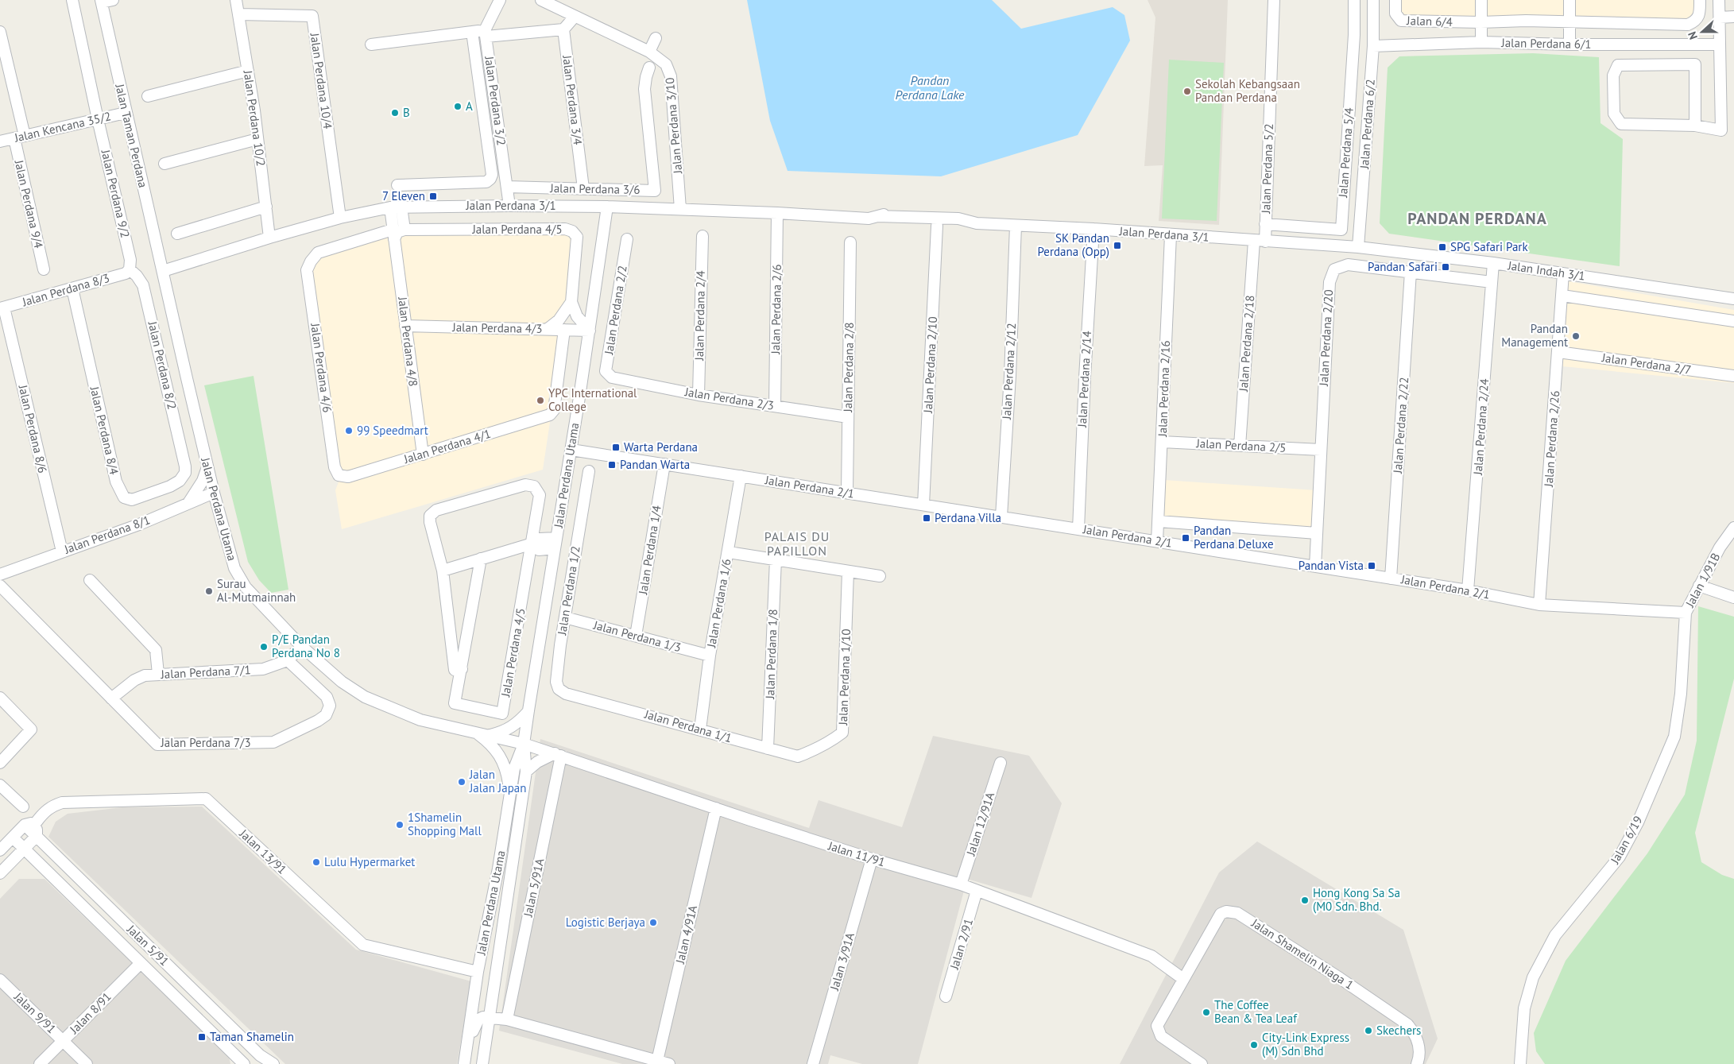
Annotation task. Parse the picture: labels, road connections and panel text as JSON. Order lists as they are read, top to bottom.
{
  "streets": {
    "street": [
      "Jalan 6/4",
      "Jalan Perdana 6/1",
      "Jalan Perdana 10/4",
      "Jalan Perdana 3/4",
      "Jalan Perdana 3/2",
      "Jalan Perdana 10/2",
      "Jalan Perdana 6/2",
      "Jalan Perdana 3/10",
      "Jalan Kencana 35/2",
      "Jalan Taman Perdana",
      "Jalan Perdana 5/4",
      "Jalan Perdana 5/2",
      "Jalan Perdana 3/6",
      "Jalan Perdana 9/2",
      "Jalan Perdana 9/4",
      "Jalan Perdana 3/1",
      "Jalan Perdana 4/5",
      "Jalan Indah 3/1",
      "Jalan Perdana 8/3",
      "Jalan Perdana 2/6",
      "Jalan Perdana 2/2",
      "Jalan Perdana 2/4",
      "Jalan Perdana 4/3",
      "Jalan Perdana 2/20",
      "Jalan Perdana 4/8",
      "Jalan Perdana 2/18",
      "Jalan Perdana 2/7",
      "Jalan Perdana 2/10",
      "Jalan Perdana 8/2",
      "Jalan Perdana 2/8",
      "Jalan Perdana 4/6",
      "Jalan Perdana 2/12",
      "Jalan Perdana 2/14",
      "Jalan Perdana 2/16",
      "Jalan Perdana 2/3",
      "Jalan Perdana 2/22",
      "Jalan Perdana 2/24",
      "Jalan Perdana 8/6",
      "Jalan Perdana 8/4",
      "Jalan Perdana 2/26",
      "Jalan Perdana 2/5",
      "Jalan Perdana 4/1",
      "Jalan Perdana Utama",
      "Jalan Perdana 2/1",
      "Jalan Perdana 8/1",
      "Jalan Perdana 1/4",
      "Jalan 1/91B",
      "Jalan Perdana 1/2",
      "Jalan Perdana 1/6",
      "Jalan Perdana 1/3",
      "Jalan Perdana 1/8",
      "Jalan Perdana 7/1",
      "Jalan Perdana 1/10",
      "Jalan Perdana 1/1",
      "Jalan Perdana 7/3",
      "Jalan 12/91A",
      "Jalan 6/19",
      "Jalan 13/91",
      "Jalan 11/91",
      "Jalan 5/91A",
      "Jalan 4/91A",
      "Jalan 2/91",
      "Jalan 5/91",
      "Jalan Shamelin Niaga 1",
      "Jalan 3/91A",
      "Jalan 9/91",
      "Jalan 8/91"
    ]
  },
  "crossings": [
    ["Jalan Perdana 6/1", "Jalan Perdana 6/2"],
    ["Jalan Perdana 10/4", "Jalan Perdana 10/2"],
    ["Jalan Perdana 10/4", "Jalan Perdana 3/1"],
    ["Jalan Perdana 3/4", "Jalan Perdana 3/6"],
    ["Jalan Perdana 3/2", "Jalan Perdana 3/6"],
    ["Jalan Perdana 3/2", "Jalan Perdana 3/1"],
    ["Jalan Perdana 10/2", "Jalan Perdana 3/1"],
    ["Jalan Perdana 6/2", "Jalan Perdana 3/1"],
    ["Jalan Perdana 6/2", "Jalan Indah 3/1"],
    ["Jalan Perdana 3/10", "Jalan Perdana 3/1"],
    ["Jalan Kencana 35/2", "Jalan Taman Perdana"],
    ["Jalan Kencana 35/2", "Jalan Perdana 9/2"],
    ["Jalan Kencana 35/2", "Jalan Perdana 9/4"],
    ["Jalan Taman Perdana", "Jalan Perdana 3/1"],
    ["Jalan Taman Perdana", "Jalan Perdana Utama"],
    ["Jalan Perdana 5/4", "Jalan Perdana 5/2"],
    ["Jalan Perdana 5/2", "Jalan Perdana 3/1"],
    ["Jalan Perdana 5/2", "Jalan Perdana 2/18"],
    ["Jalan Perdana 9/2", "Jalan Perdana 8/3"],
    ["Jalan Perdana 9/2", "Jalan Perdana 8/2"],
    ["Jalan Perdana 3/1", "Jalan Indah 3/1"],
    ["Jalan Perdana 3/1", "Jalan Perdana 2/6"],
    ["Jalan Perdana 3/1", "Jalan Perdana 2/18"],
    ["Jalan Perdana 3/1", "Jalan Perdana 2/10"],
    ["Jalan Perdana 3/1", "Jalan Perdana 2/12"],
    ["Jalan Perdana 3/1", "Jalan Perdana 2/14"],
    ["Jalan Perdana 3/1", "Jalan Perdana 2/16"],
    ["Jalan Perdana 3/1", "Jalan Perdana Utama"],
    ["Jalan Perdana 4/5", "Jalan Perdana 4/3"],
    ["Jalan Perdana 4/5", "Jalan Perdana 4/8"],
    ["Jalan Perdana 4/5", "Jalan Perdana 4/6"],
    ["Jalan Indah 3/1", "Jalan Perdana 2/24"],
    ["Jalan Indah 3/1", "Jalan Perdana 2/26"],
    ["Jalan Perdana 8/3", "Jalan Perdana 8/2"],
    ["Jalan Perdana 8/3", "Jalan Perdana 8/6"],
    ["Jalan Perdana 8/3", "Jalan Perdana 8/4"],
    ["Jalan Perdana 2/6", "Jalan Perdana 2/3"],
    ["Jalan Perdana 2/2", "Jalan Perdana 2/3"],
    ["Jalan Perdana 2/4", "Jalan Perdana 2/3"],
    ["Jalan Perdana 4/3", "Jalan Perdana 4/8"],
    ["Jalan Perdana 4/3", "Jalan Perdana 4/1"],
    ["Jalan Perdana 4/3", "Jalan Perdana Utama"],
    ["Jalan Perdana 2/20", "Jalan Perdana 2/22"],
    ["Jalan Perdana 2/20", "Jalan Perdana 2/24"],
    ["Jalan Perdana 2/20", "Jalan Perdana 2/5"],
    ["Jalan Perdana 2/20", "Jalan Perdana 2/1"],
    ["Jalan Perdana 4/8", "Jalan Perdana 4/1"],
    ["Jalan Perdana 2/18", "Jalan Perdana 2/5"],
    ["Jalan Perdana 2/7", "Jalan Perdana 2/26"],
    ["Jalan Perdana 2/10", "Jalan Perdana 2/1"],
    ["Jalan Perdana 8/2", "Jalan Perdana 8/4"],
    ["Jalan Perdana 2/8", "Jalan Perdana 2/3"],
    ["Jalan Perdana 2/8", "Jalan Perdana 2/1"],
    ["Jalan Perdana 4/6", "Jalan Perdana 4/1"],
    ["Jalan Perdana 2/12", "Jalan Perdana 2/1"],
    ["Jalan Perdana 2/14", "Jalan Perdana 2/1"],
    ["Jalan Perdana 2/16", "Jalan Perdana 2/5"],
    ["Jalan Perdana 2/16", "Jalan Perdana 2/1"],
    ["Jalan Perdana 2/22", "Jalan Perdana 2/1"],
    ["Jalan Perdana 2/24", "Jalan Perdana 2/1"],
    ["Jalan Perdana 8/6", "Jalan Perdana 8/1"],
    ["Jalan Perdana 2/26", "Jalan Perdana 2/1"],
    ["Jalan Perdana Utama", "Jalan Perdana 2/1"],
    ["Jalan Perdana Utama", "Jalan Perdana 8/1"],
    ["Jalan Perdana Utama", "Jalan Perdana 7/1"],
    ["Jalan Perdana Utama", "Jalan 13/91"],
    ["Jalan Perdana Utama", "Jalan 11/91"],
    ["Jalan Perdana 2/1", "Jalan Perdana 1/4"],
    ["Jalan Perdana 2/1", "Jalan 1/91B"],
    ["Jalan Perdana 2/1", "Jalan Perdana 1/6"],
    ["Jalan Perdana 2/1", "Jalan 6/19"],
    ["Jalan Perdana 1/4", "Jalan Perdana 1/3"],
    ["Jalan 1/91B", "Jalan 6/19"],
    ["Jalan Perdana 1/2", "Jalan Perdana 1/3"],
    ["Jalan Perdana 1/2", "Jalan Perdana 1/1"],
    ["Jalan Perdana 1/6", "Jalan Perdana 1/3"],
    ["Jalan Perdana 1/6", "Jalan Perdana 1/1"],
    ["Jalan Perdana 1/8", "Jalan Perdana 1/1"],
    ["Jalan Perdana 7/1", "Jalan Perdana 7/3"],
    ["Jalan Perdana 1/10", "Jalan Perdana 1/1"],
    ["Jalan 12/91A", "Jalan 11/91"],
    ["Jalan 11/91", "Jalan 5/91A"],
    ["Jalan 11/91", "Jalan 4/91A"],
    ["Jalan 11/91", "Jalan 2/91"],
    ["Jalan 11/91", "Jalan Shamelin Niaga 1"],
    ["Jalan 11/91", "Jalan 3/91A"],
    ["Jalan 5/91", "Jalan 8/91"],
    ["Jalan 9/91", "Jalan 8/91"]
  ],
  "districts": ["PANDAN PERDANA", "PALAIS DU PAPILLON"],
  "water": ["Pandan Perdana Lake"],
  "places": {
    "other": [
      "Sekolah Kebangsaan Pandan Perdana",
      "A",
      "B",
      "Pandan Management",
      "YPC International College",
      "99 Speedmart",
      "Surau Al-Mutmainnah",
      "P/E Pandan Perdana No 8",
      "Jalan Jalan Japan",
      "1Shamelin Shopping Mall",
      "Lulu Hypermarket",
      "Hong Kong Sa Sa (M0 Sdn. Bhd.",
      "Logistic Berjaya",
      "The Coffee Bean & Tea Leaf",
      "Skechers",
      "City-Link Express (M) Sdn Bhd"
    ],
    "transit": [
      "7 Eleven",
      "SK Pandan Perdana (Opp)",
      "SPG Safari Park",
      "Pandan Safari",
      "Warta Perdana",
      "Pandan Warta",
      "Perdana Villa",
      "Pandan Perdana Deluxe",
      "Pandan Vista",
      "Taman Shamelin"
    ]
  },
  "north": "left"
}
